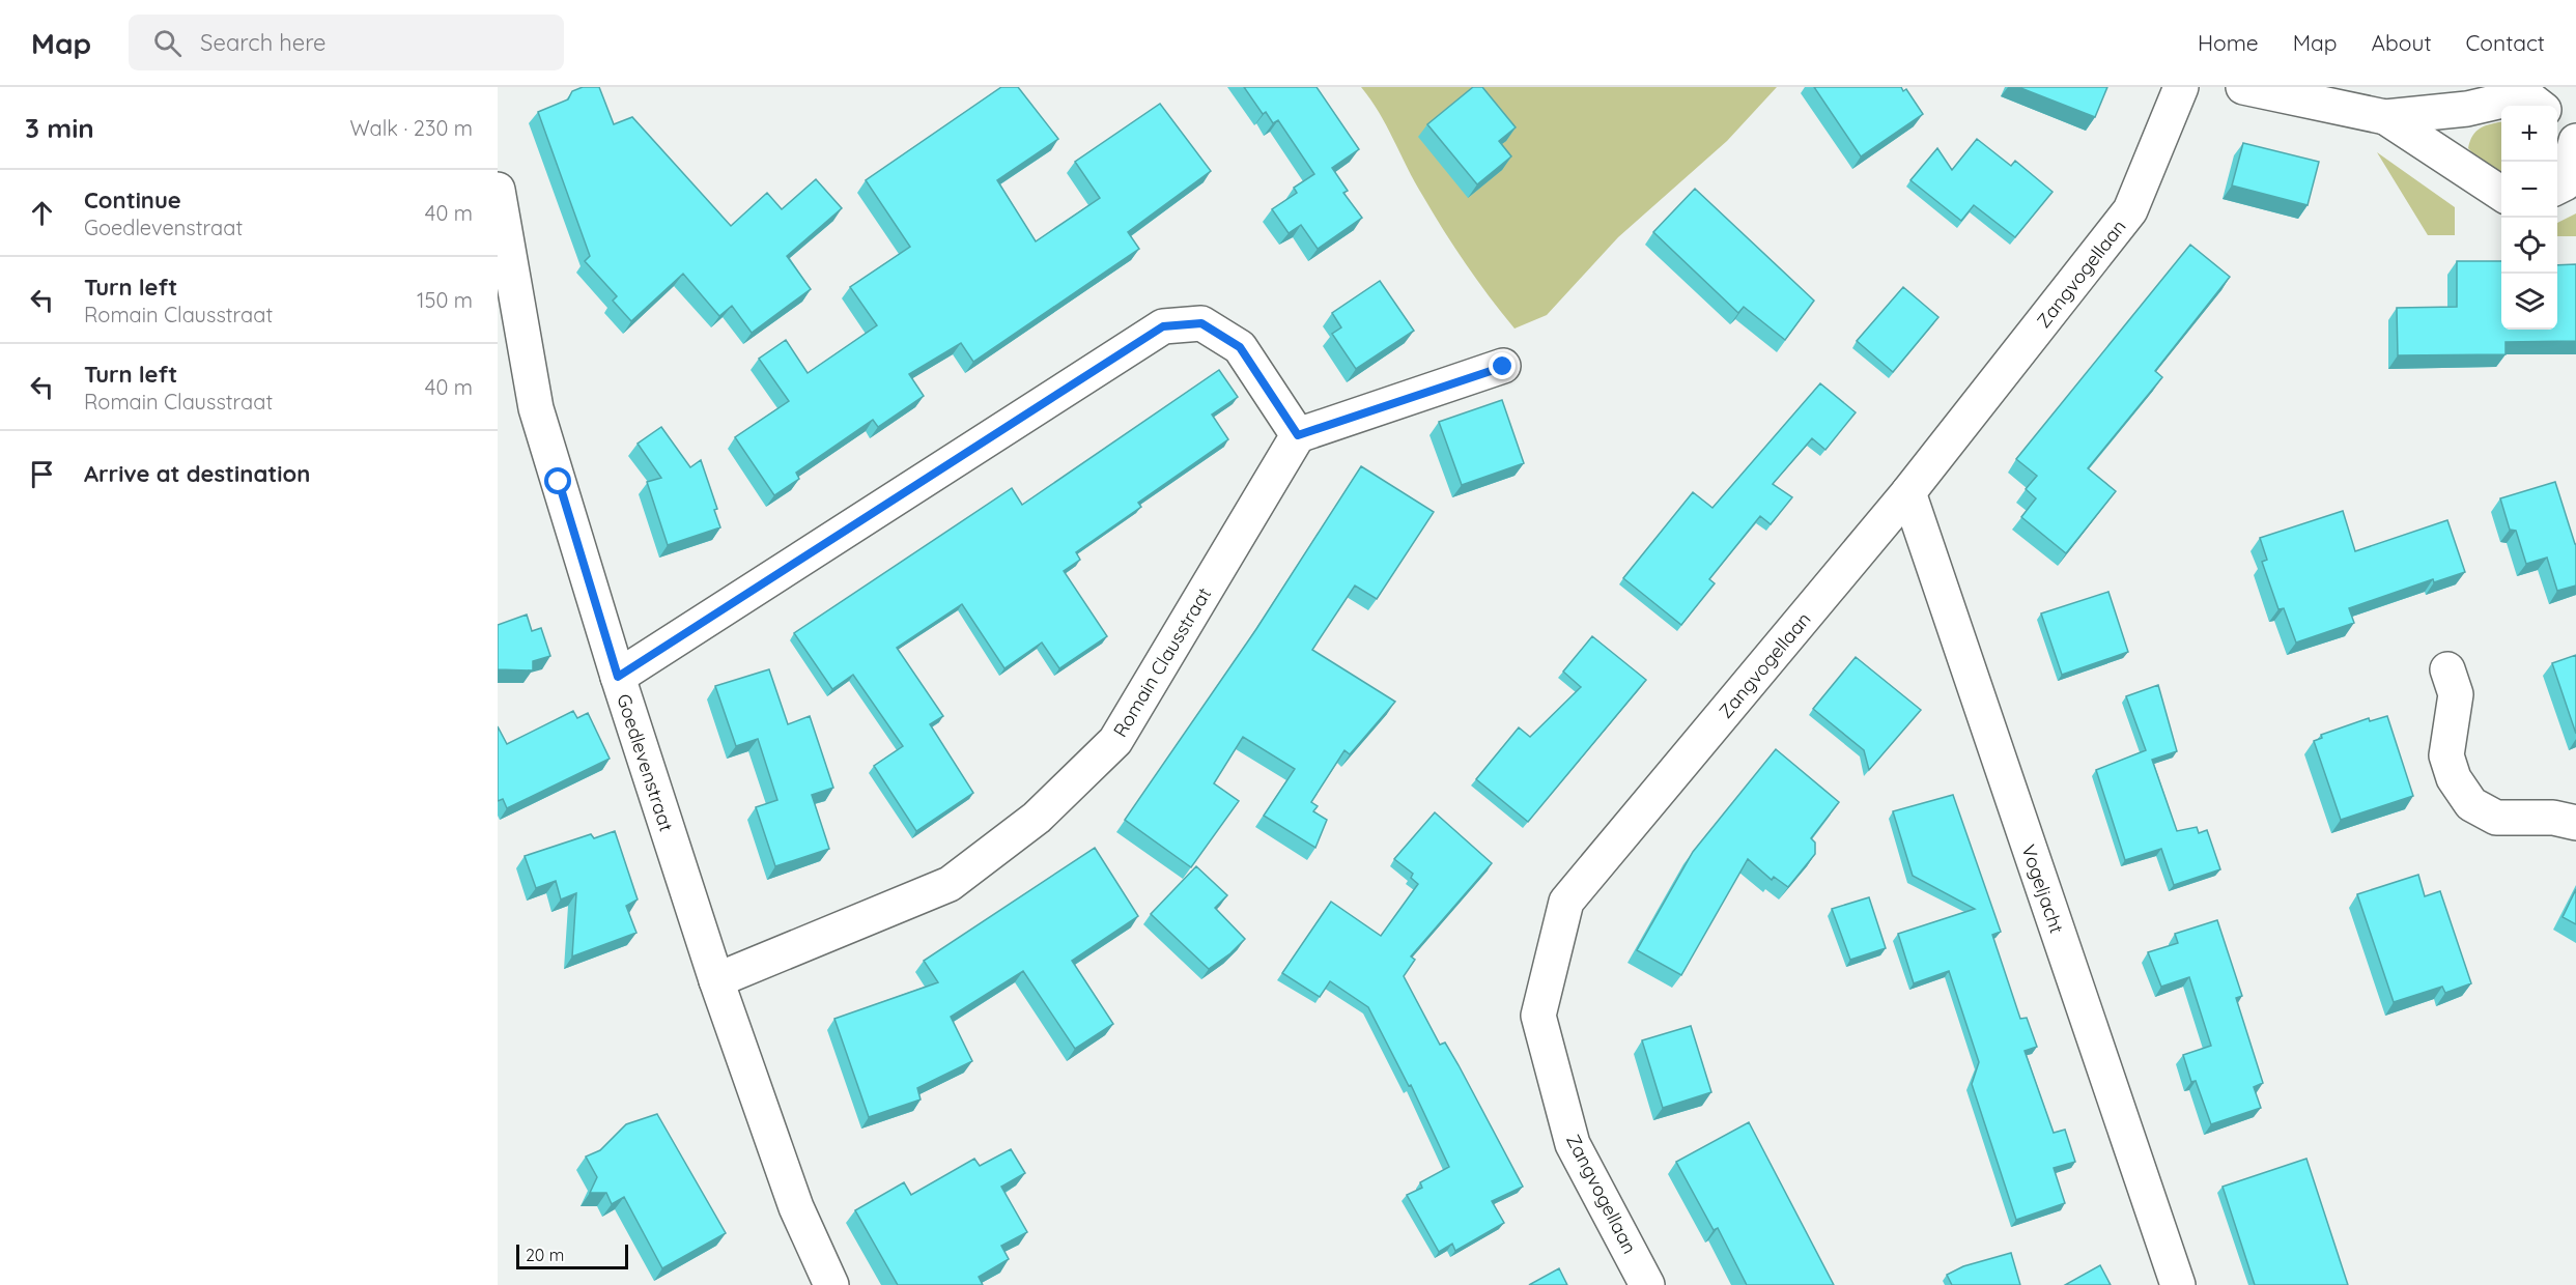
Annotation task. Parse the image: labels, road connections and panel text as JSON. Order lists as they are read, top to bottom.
{
  "streets": {
    "street": [
      "Zangvogellaan",
      "Romain Clausstraat",
      "Goedlevenstraat",
      "Vogeljacht"
    ]
  },
  "crossings": [
    ["Zangvogellaan", "Vogeljacht"],
    ["Romain Clausstraat", "Goedlevenstraat"]
  ],
  "scale_bar": "20 m",
  "page": {
    "header": "Map",
    "search": "Search here",
    "nav": [
      "Home",
      "Map",
      "About",
      "Contact"
    ],
    "heading": ["3 min", "Walk · 230 m"],
    "map_buttons": ["+", "−"],
    "list": [
      ["Continue", "Goedlevenstraat", "40 m"],
      ["Turn left", "Romain Clausstraat", "150 m"],
      ["Turn left", "Romain Clausstraat", "40 m"],
      "Arrive at destination"
    ],
    "scale": "20 m"
  }
}
